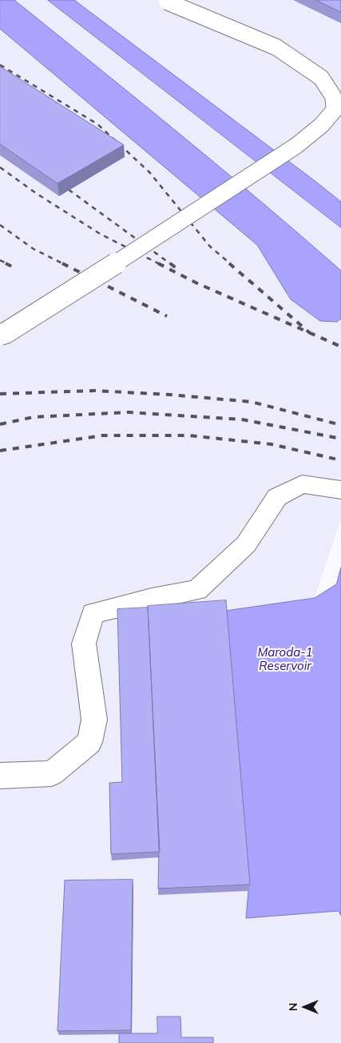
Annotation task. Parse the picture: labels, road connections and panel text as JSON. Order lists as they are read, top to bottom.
{
  "water": ["Maroda-1 Reservoir"],
  "north": "left"
}
